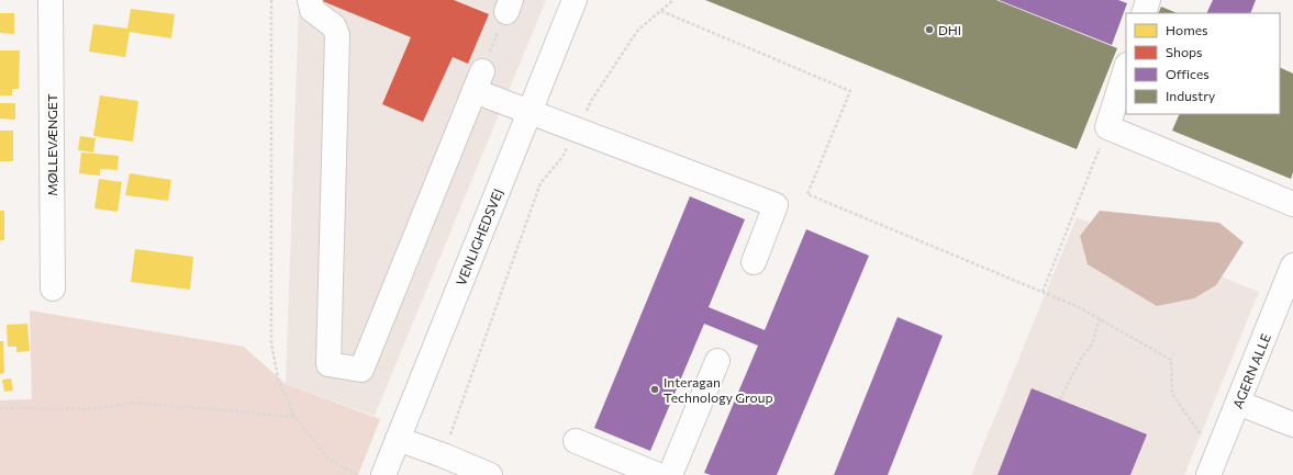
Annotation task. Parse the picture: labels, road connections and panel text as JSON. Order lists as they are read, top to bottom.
{
  "streets": {
    "street": ["MØLLEVÆNGET", "VENLIGHEDSVEJ", "AGERN ALLE"]
  },
  "places": ["DHI", "Interagan Technology Group"],
  "legend": [
    "Homes",
    "Shops",
    "Offices",
    "Industry"
  ]
}
